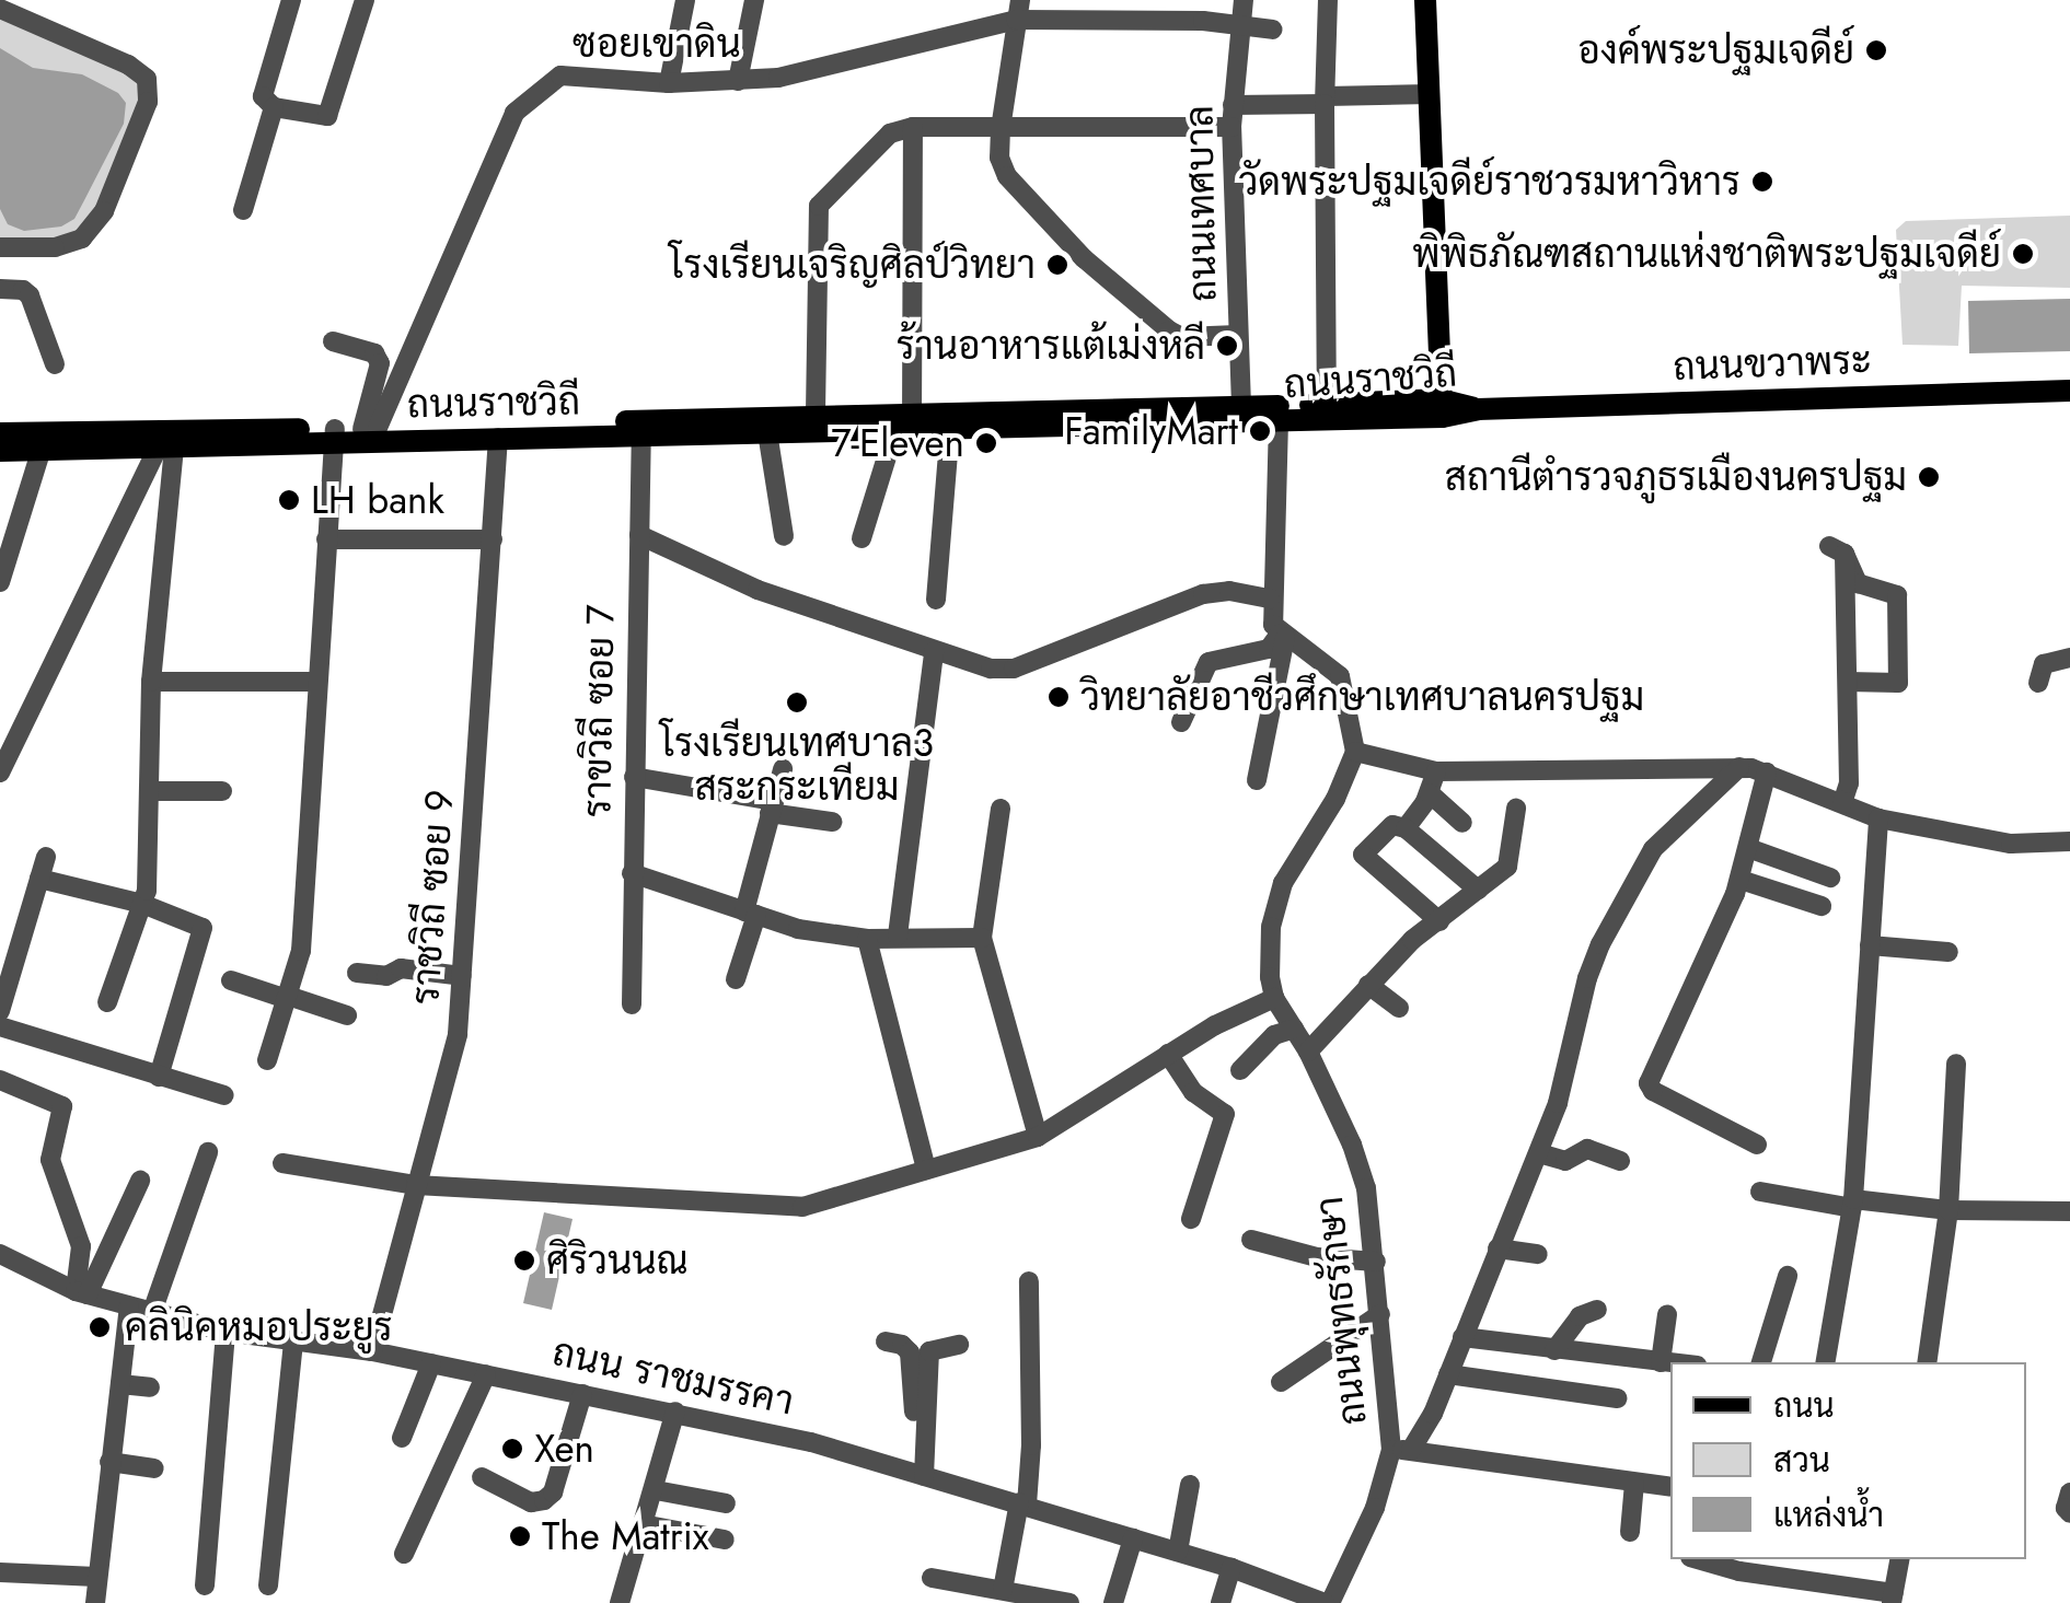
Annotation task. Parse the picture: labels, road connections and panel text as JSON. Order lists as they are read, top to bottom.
{
  "streets": {
    "main road": ["ถนนขวาพระ", "ถนนราชวิถี"],
    "street": [
      "ซอยเขาดิน",
      "ถนนเทศบาล",
      "ราขวิถี ซอย 7",
      "ราชวิถี ซอย 9",
      "ถนนพุทธรักษา",
      "ถนน ราชมรรคา"
    ]
  },
  "crossings": [
    ["ซอยเขาดิน", "ถนนเทศบาล"],
    ["ซอยเขาดิน", "ถนนราชวิถี"],
    ["ถนนเทศบาล", "ถนนราชวิถี"],
    ["ถนนขวาพระ", "ถนนราชวิถี"],
    ["ถนนราชวิถี", "ราขวิถี ซอย 7"],
    ["ถนนราชวิถี", "ราชวิถี ซอย 9"],
    ["ราชวิถี ซอย 9", "ถนน ราชมรรคา"],
    ["ถนนพุทธรักษา", "ถนน ราชมรรคา"]
  ],
  "places": [
    "องค์พระปฐมเจดีย์",
    "วัดพระปฐมเจดีย์ราชวรมหาวิหาร",
    "พิพิธภัณฑสถานแห่งชาติพระปฐมเจดีย์",
    "โรงเรียนเจริญศิลป์วิทยา",
    "ร้านอาหารแต้เม่งหลี",
    "FamilyMart",
    "7-Eleven",
    "สถานีตำรวจภูธรเมืองนครปฐม",
    "LH bank",
    "วิทยาลัยอาชีวศึกษาเทศบาลนครปฐม",
    "โรงเรียนเทศบาล3 สระกระเทียม",
    "ศิริวนนณ",
    "คลินิคหมอประยูร",
    "Xen",
    "The Matrix"
  ],
  "legend": ["ถนน", "สวน", "แหล่งน้ำ"]
}
